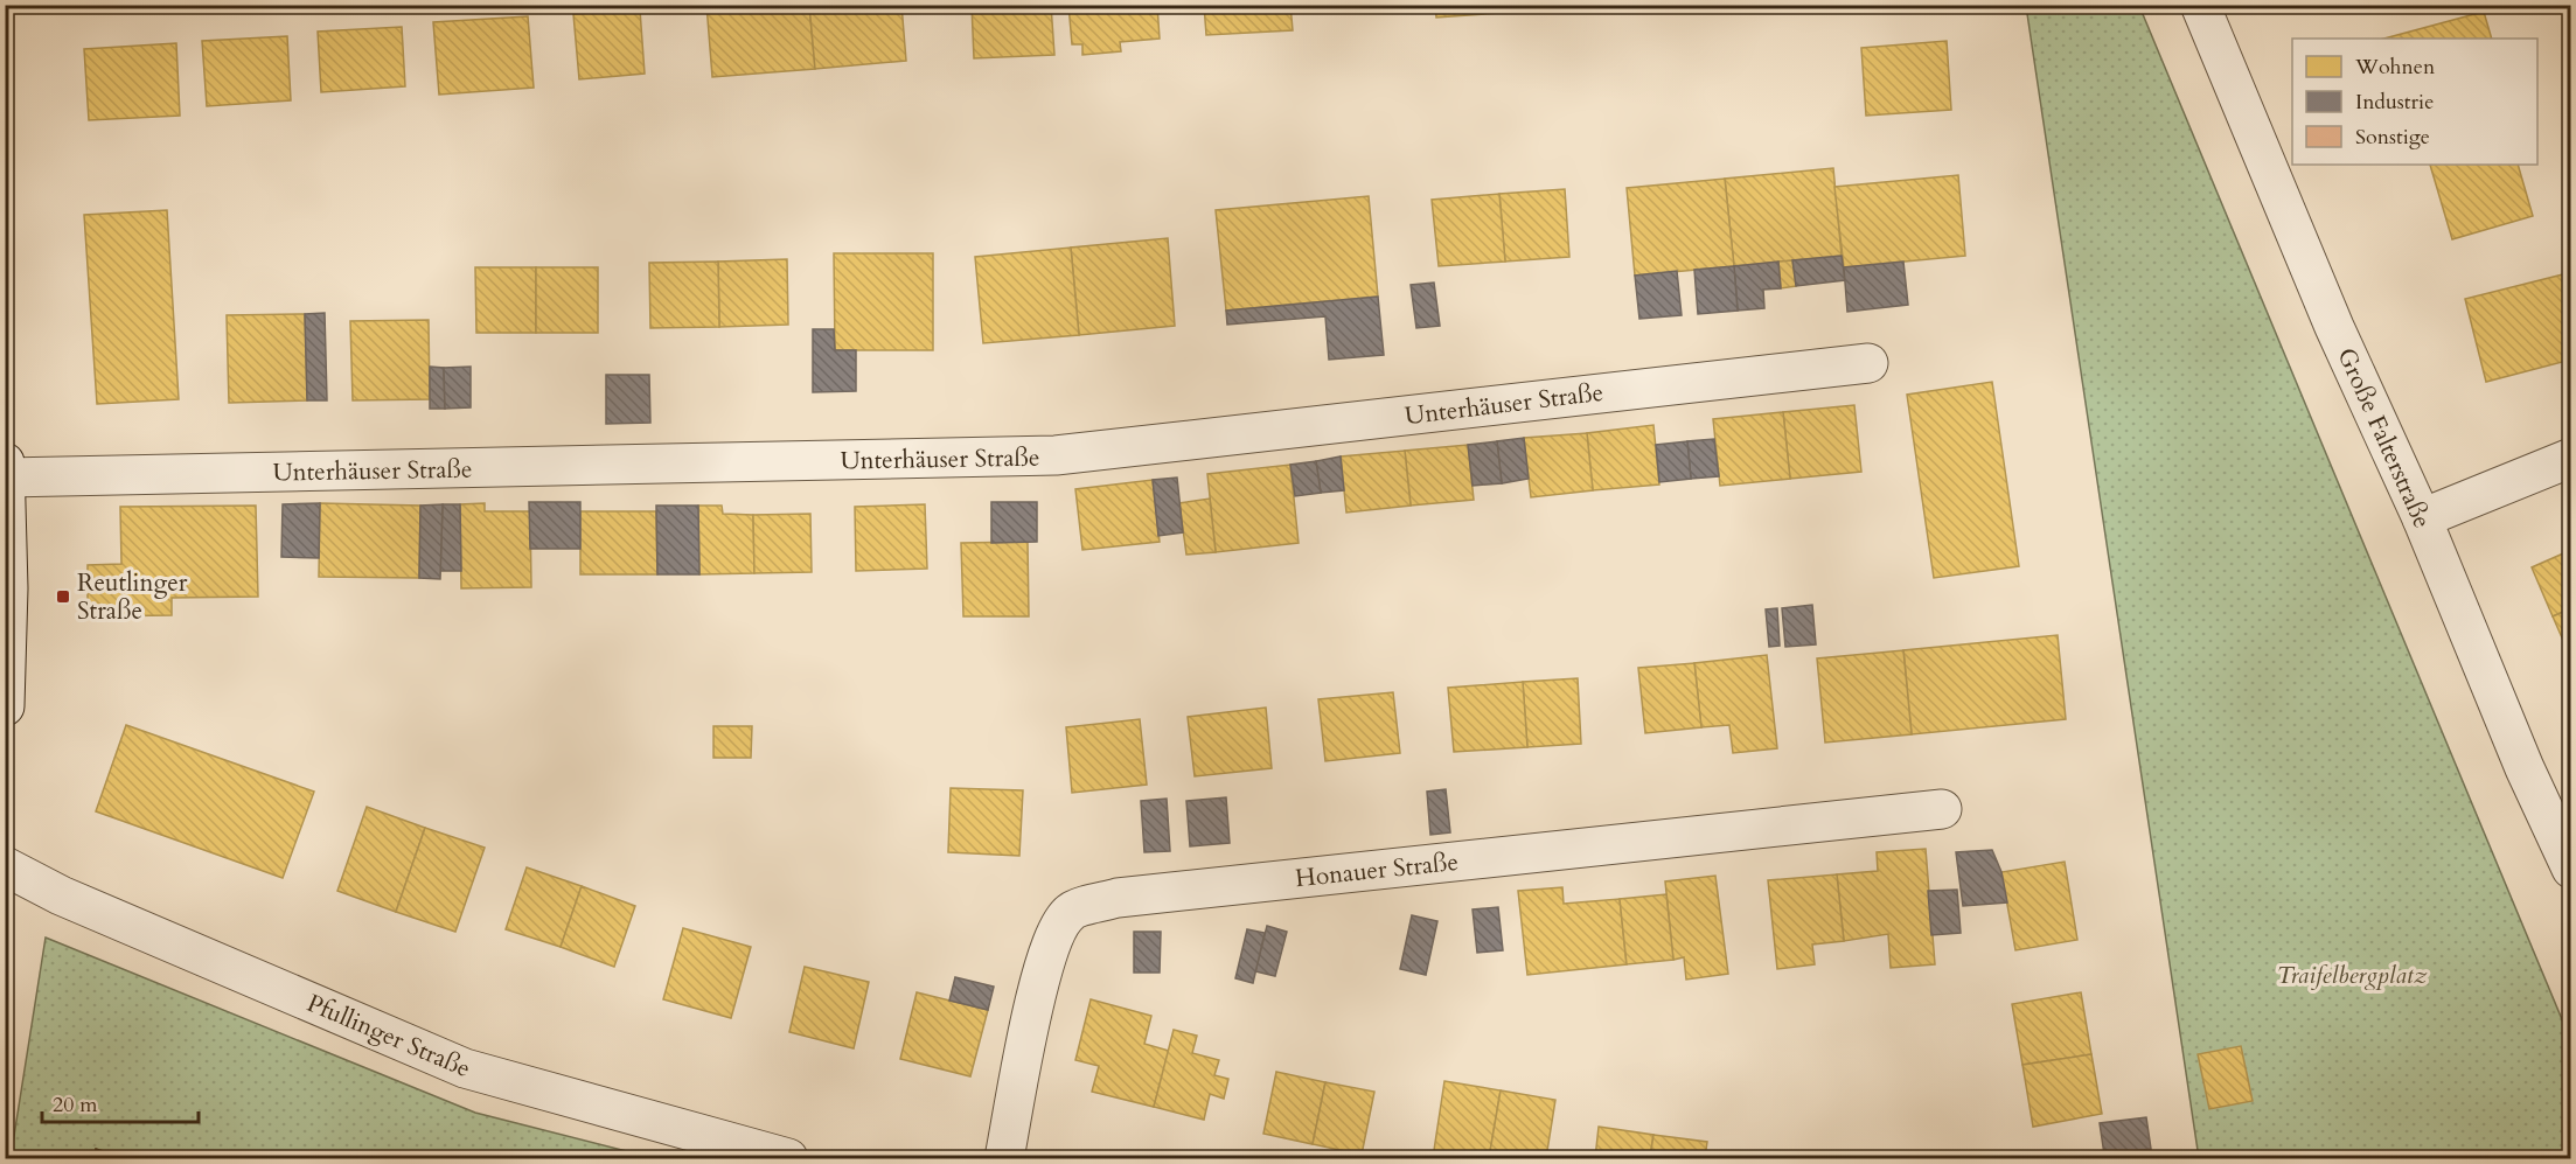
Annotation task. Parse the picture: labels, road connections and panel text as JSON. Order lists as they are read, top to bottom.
{
  "streets": {
    "street": [
      "Unterhäuser Straße",
      "Große Falterstraße",
      "Honauer Straße",
      "Pfullinger Straße"
    ]
  },
  "parks": ["Traifelbergplatz"],
  "places": {
    "transit": ["Reutlinger Straße"]
  },
  "legend": ["Wohnen", "Industrie", "Sonstige"],
  "scale_bar": "20 m"
}
